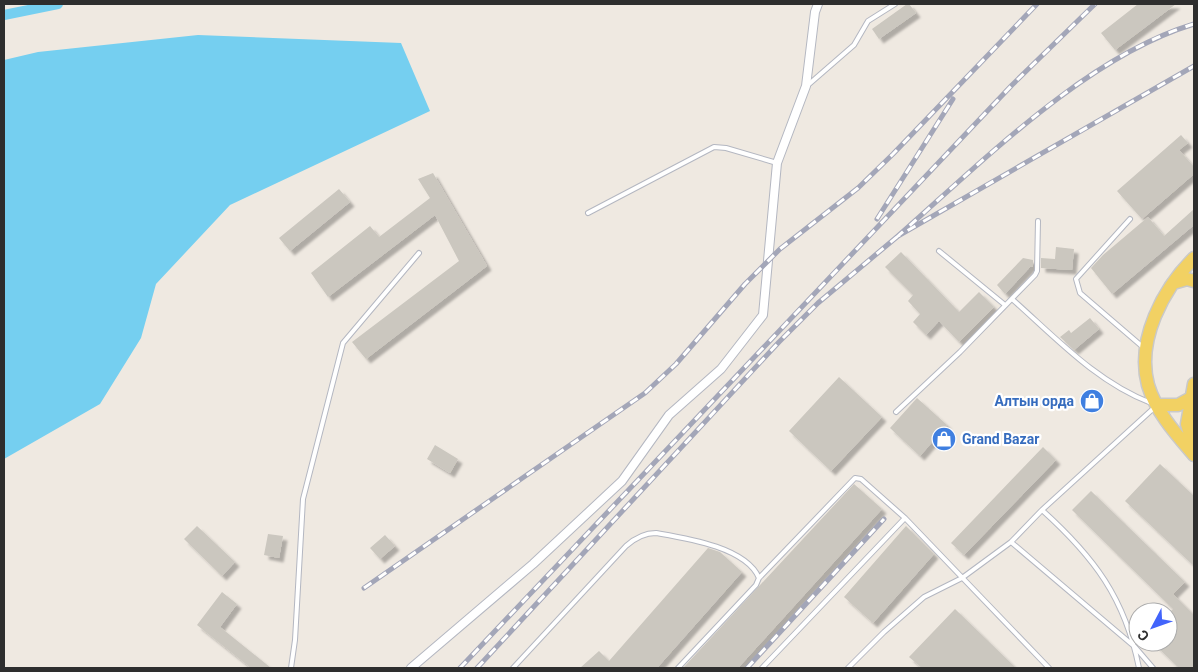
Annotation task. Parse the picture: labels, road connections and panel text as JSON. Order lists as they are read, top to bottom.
{
  "places": {
    "shop": ["Алтын орда", "Grand Bazar"]
  },
  "north": "bottom left"
}
